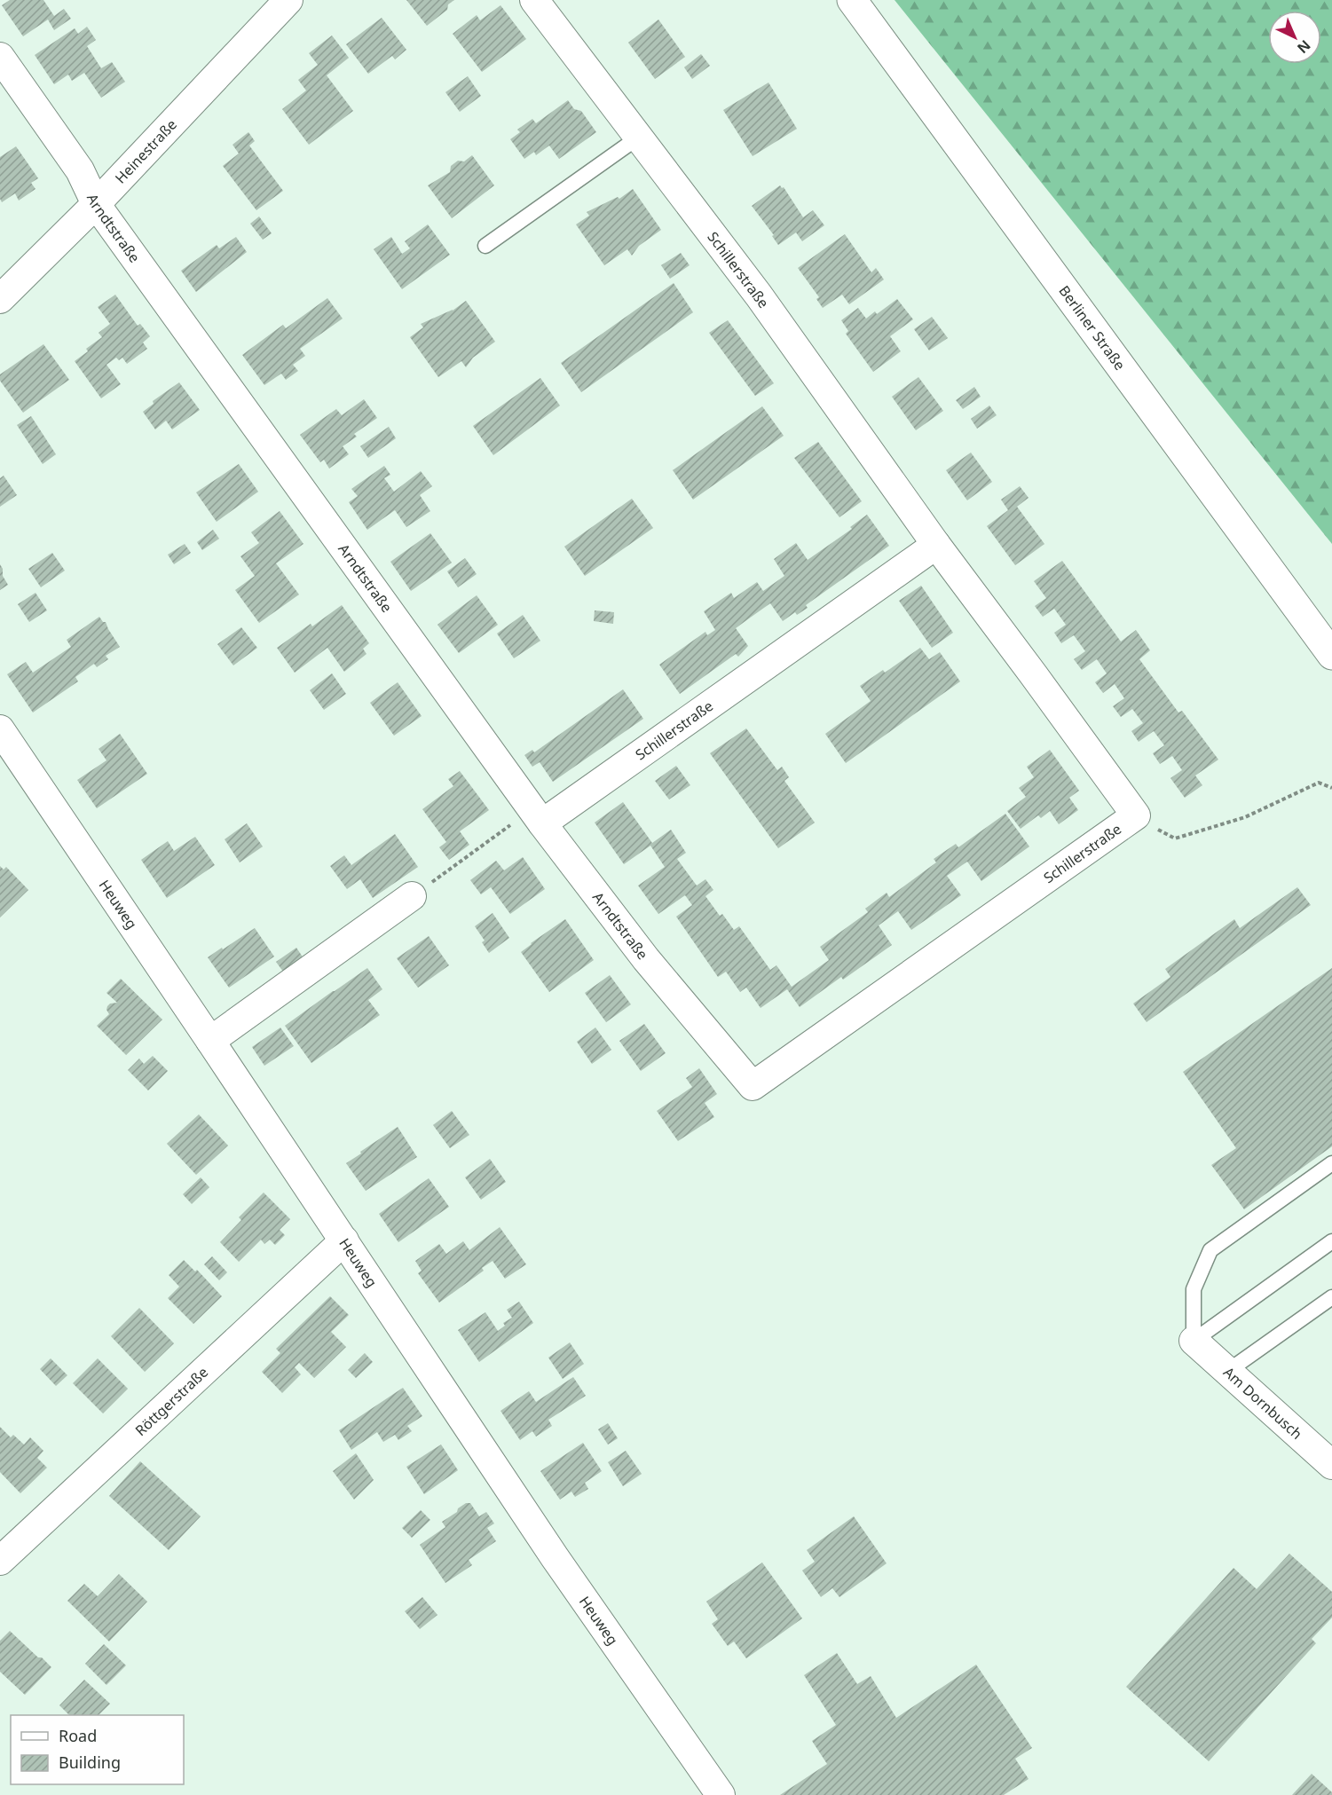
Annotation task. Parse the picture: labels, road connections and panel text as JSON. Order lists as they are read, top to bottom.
{
  "streets": {
    "main road": ["Berliner Straße"],
    "street": [
      "Heinestraße",
      "Arndtstraße",
      "Schillerstraße",
      "Heuweg",
      "Röttgerstraße",
      "Am Dornbusch"
    ]
  },
  "crossings": [
    ["Heinestraße", "Arndtstraße"],
    ["Arndtstraße", "Schillerstraße"],
    ["Heuweg", "Röttgerstraße"]
  ],
  "legend": ["Road", "Building"],
  "north": "bottom right"
}
